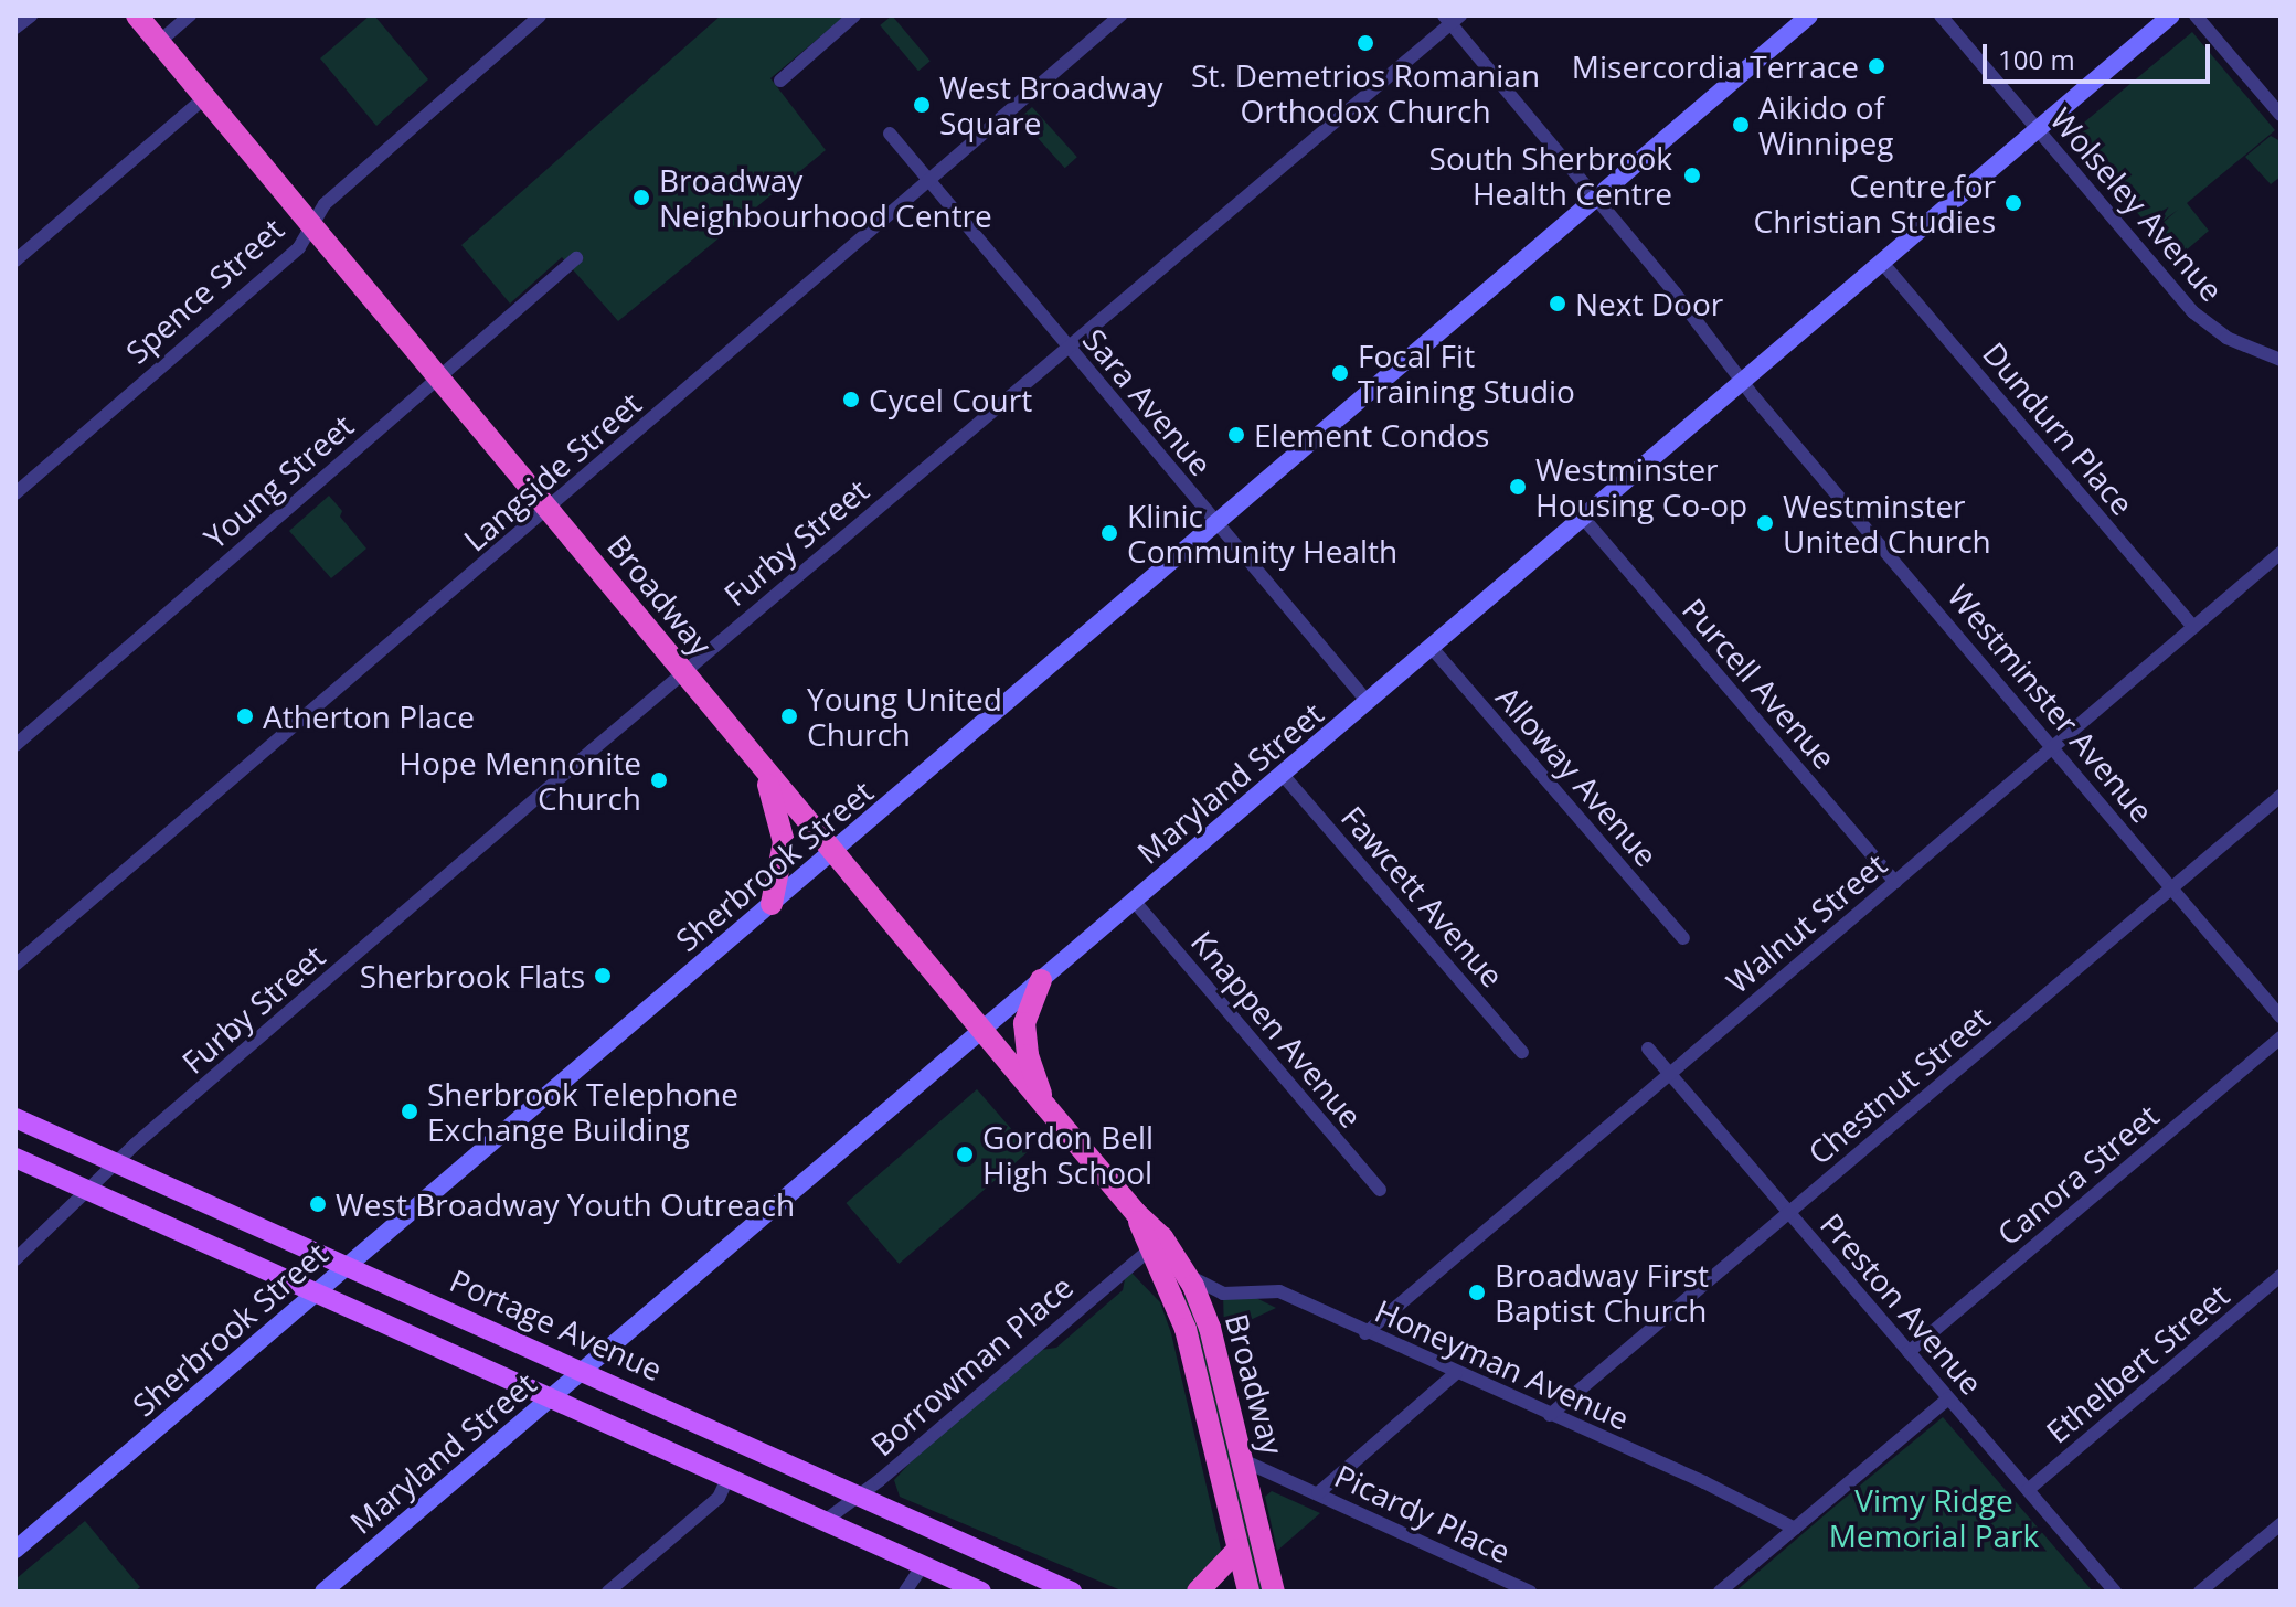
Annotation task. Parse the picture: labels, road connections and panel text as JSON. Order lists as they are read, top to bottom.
{
  "streets": {
    "highway": ["Broadway"],
    "main road": ["Maryland Street", "Sherbrook Street", "Portage Avenue"],
    "street": [
      "Wolseley Avenue",
      "Spence Street",
      "Sara Avenue",
      "Dundurn Place",
      "Langside Street",
      "Young Street",
      "Furby Street",
      "Purcell Avenue",
      "Westminster Avenue",
      "Alloway Avenue",
      "Fawcett Avenue",
      "Walnut Street",
      "Knappen Avenue",
      "Chestnut Street",
      "Canora Street",
      "Preston Avenue",
      "Ethelbert Street",
      "Honeyman Avenue",
      "Borrowman Place",
      "Picardy Place"
    ]
  },
  "crossings": [
    ["Wolseley Avenue", "Maryland Street"],
    ["Spence Street", "Broadway"],
    ["Sara Avenue", "Langside Street"],
    ["Sara Avenue", "Furby Street"],
    ["Sara Avenue", "Maryland Street"],
    ["Sara Avenue", "Sherbrook Street"],
    ["Dundurn Place", "Maryland Street"],
    ["Dundurn Place", "Walnut Street"],
    ["Langside Street", "Broadway"],
    ["Young Street", "Broadway"],
    ["Furby Street", "Broadway"],
    ["Furby Street", "Westminster Avenue"],
    ["Furby Street", "Portage Avenue"],
    ["Broadway", "Maryland Street"],
    ["Broadway", "Sherbrook Street"],
    ["Broadway", "Honeyman Avenue"],
    ["Broadway", "Borrowman Place"],
    ["Broadway", "Picardy Place"],
    ["Purcell Avenue", "Maryland Street"],
    ["Purcell Avenue", "Walnut Street"],
    ["Westminster Avenue", "Maryland Street"],
    ["Westminster Avenue", "Sherbrook Street"],
    ["Westminster Avenue", "Walnut Street"],
    ["Westminster Avenue", "Chestnut Street"],
    ["Alloway Avenue", "Maryland Street"],
    ["Maryland Street", "Fawcett Avenue"],
    ["Maryland Street", "Knappen Avenue"],
    ["Maryland Street", "Portage Avenue"],
    ["Sherbrook Street", "Portage Avenue"],
    ["Walnut Street", "Preston Avenue"],
    ["Walnut Street", "Honeyman Avenue"],
    ["Chestnut Street", "Preston Avenue"],
    ["Chestnut Street", "Honeyman Avenue"],
    ["Canora Street", "Preston Avenue"],
    ["Preston Avenue", "Ethelbert Street"],
    ["Portage Avenue", "Borrowman Place"]
  ],
  "parks": ["Vimy Ridge Memorial Park"],
  "places": [
    "St. Demetrios Romanian Orthodox Church",
    "Misercordia Terrace",
    "West Broadway Square",
    "Aikido of Winnipeg",
    "South Sherbrook Health Centre",
    "Broadway Neighbourhood Centre",
    "Centre for Christian Studies",
    "Next Door",
    "Focal Fit Training Studio",
    "Cycel Court",
    "Element Condos",
    "Westminster Housing Co-op",
    "Westminster United Church",
    "Klinic Community Health",
    "Atherton Place",
    "Young United Church",
    "Hope Mennonite Church",
    "Sherbrook Flats",
    "Sherbrook Telephone Exchange Building",
    "Gordon Bell High School",
    "West Broadway Youth Outreach",
    "Broadway First Baptist Church"
  ],
  "scale_bar": "100 m"
}
